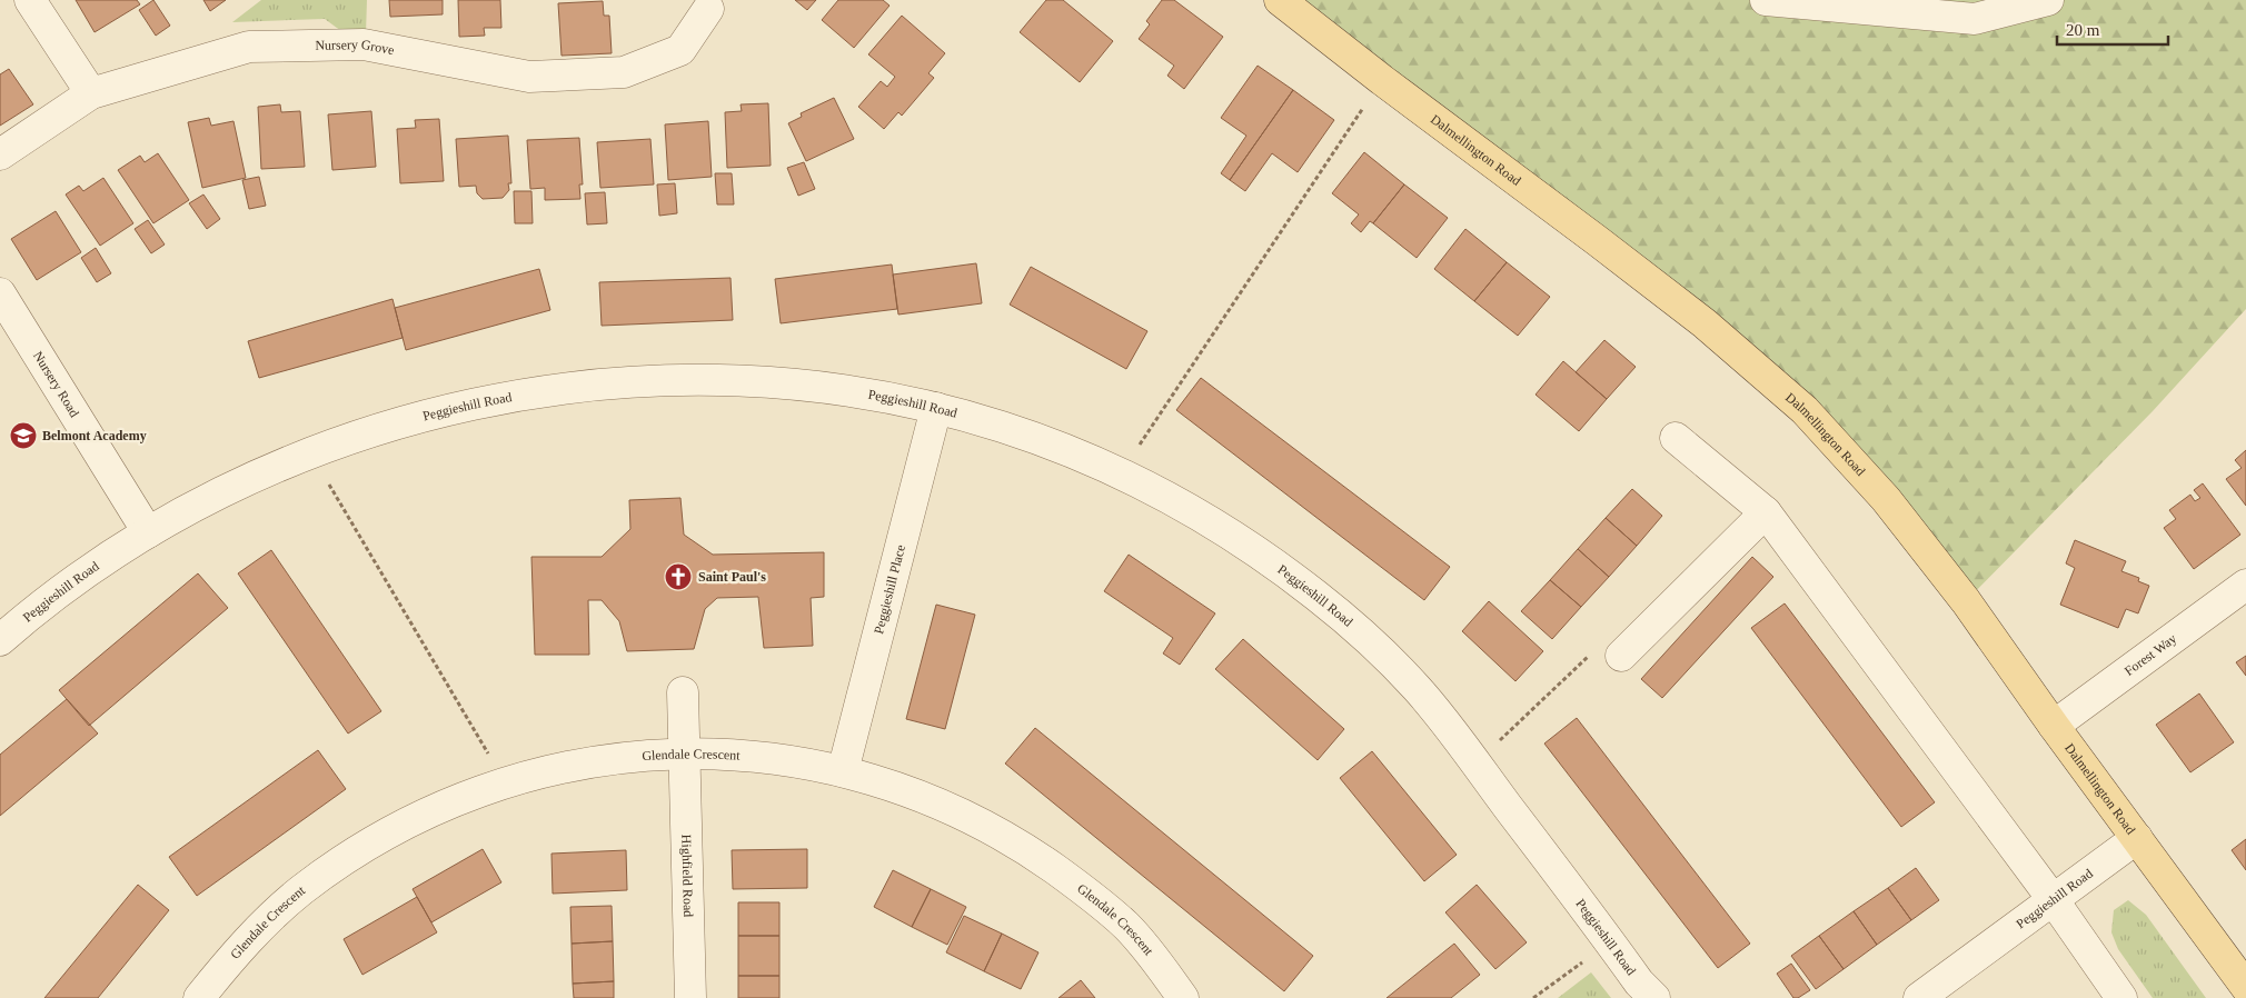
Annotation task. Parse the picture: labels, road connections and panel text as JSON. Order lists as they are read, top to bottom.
{
  "streets": {
    "main road": ["Dalmellington Road"],
    "street": [
      "Nursery Grove",
      "Nursery Road",
      "Peggieshill Road",
      "Peggieshill Place",
      "Forest Way",
      "Glendale Crescent",
      "Highfield Road"
    ]
  },
  "crossings": [
    ["Dalmellington Road", "Peggieshill Road"],
    ["Dalmellington Road", "Forest Way"],
    ["Nursery Road", "Peggieshill Road"],
    ["Peggieshill Road", "Peggieshill Place"],
    ["Peggieshill Place", "Glendale Crescent"],
    ["Glendale Crescent", "Highfield Road"]
  ],
  "places": {
    "school or university": ["Belmont Academy"],
    "church": ["Saint Paul's"]
  },
  "scale_bar": "20 m"
}
